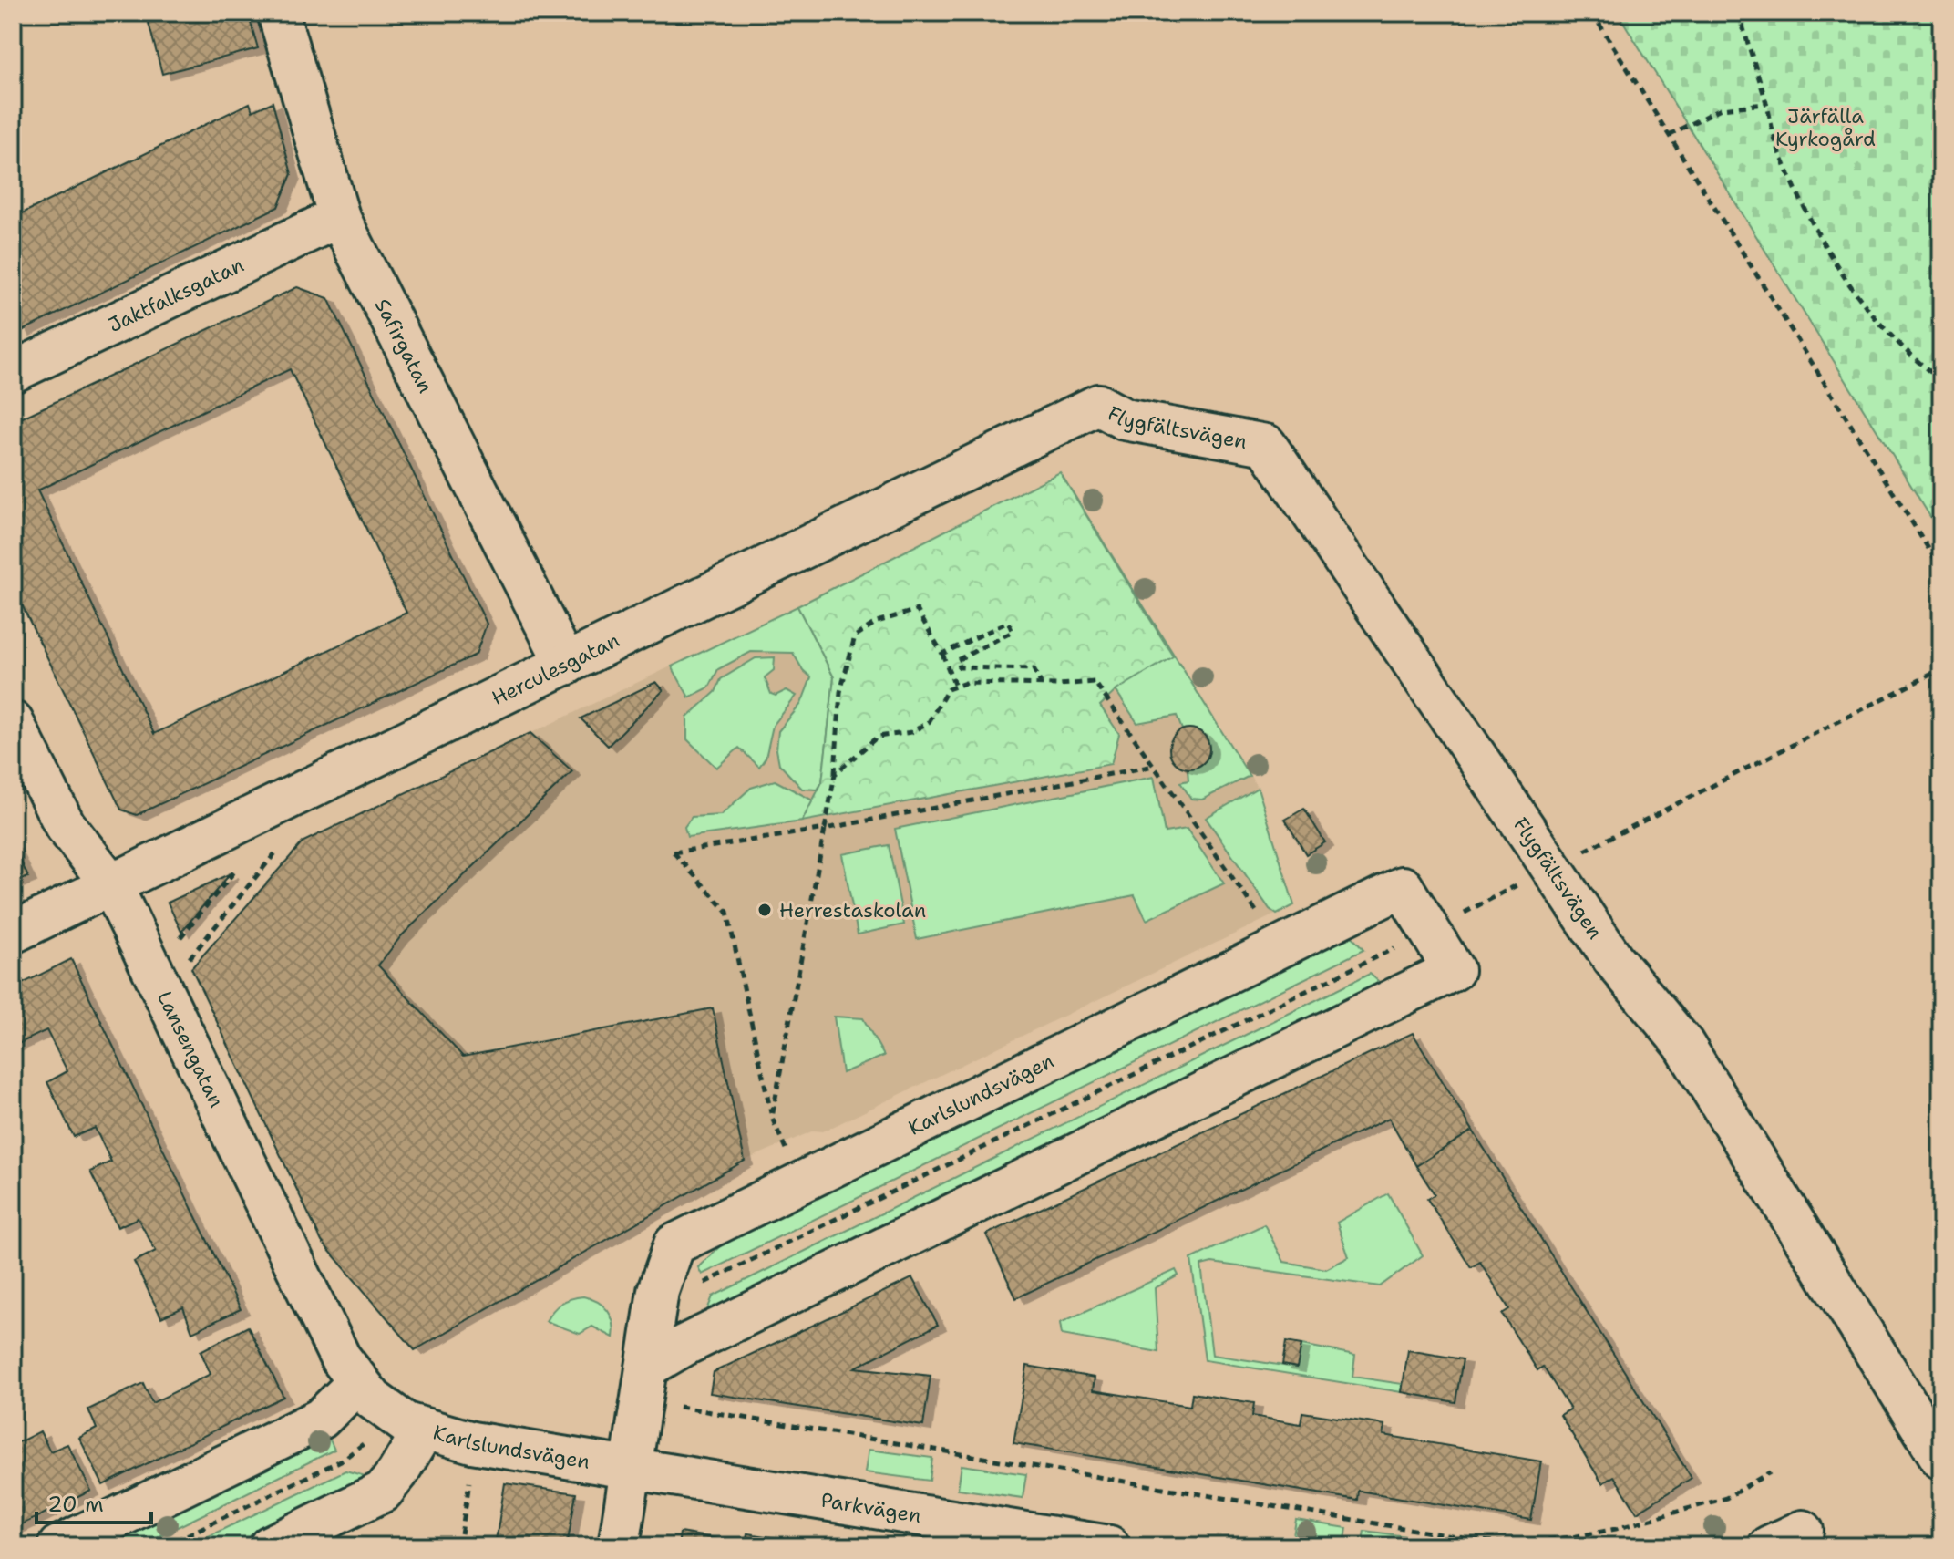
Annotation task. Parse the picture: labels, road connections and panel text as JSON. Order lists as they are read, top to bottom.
{
  "streets": {
    "street": [
      "Jaktfalksgatan",
      "Safirgatan",
      "Flygfältsvägen",
      "Herculesgatan",
      "Lansengatan",
      "Karlslundsvägen",
      "Parkvägen"
    ]
  },
  "crossings": [
    ["Jaktfalksgatan", "Safirgatan"],
    ["Safirgatan", "Herculesgatan"],
    ["Flygfältsvägen", "Herculesgatan"],
    ["Herculesgatan", "Lansengatan"],
    ["Lansengatan", "Karlslundsvägen"],
    ["Karlslundsvägen", "Parkvägen"]
  ],
  "parks": ["Järfälla Kyrkogård"],
  "places": ["Herrestaskolan"],
  "scale_bar": "20 m"
}
